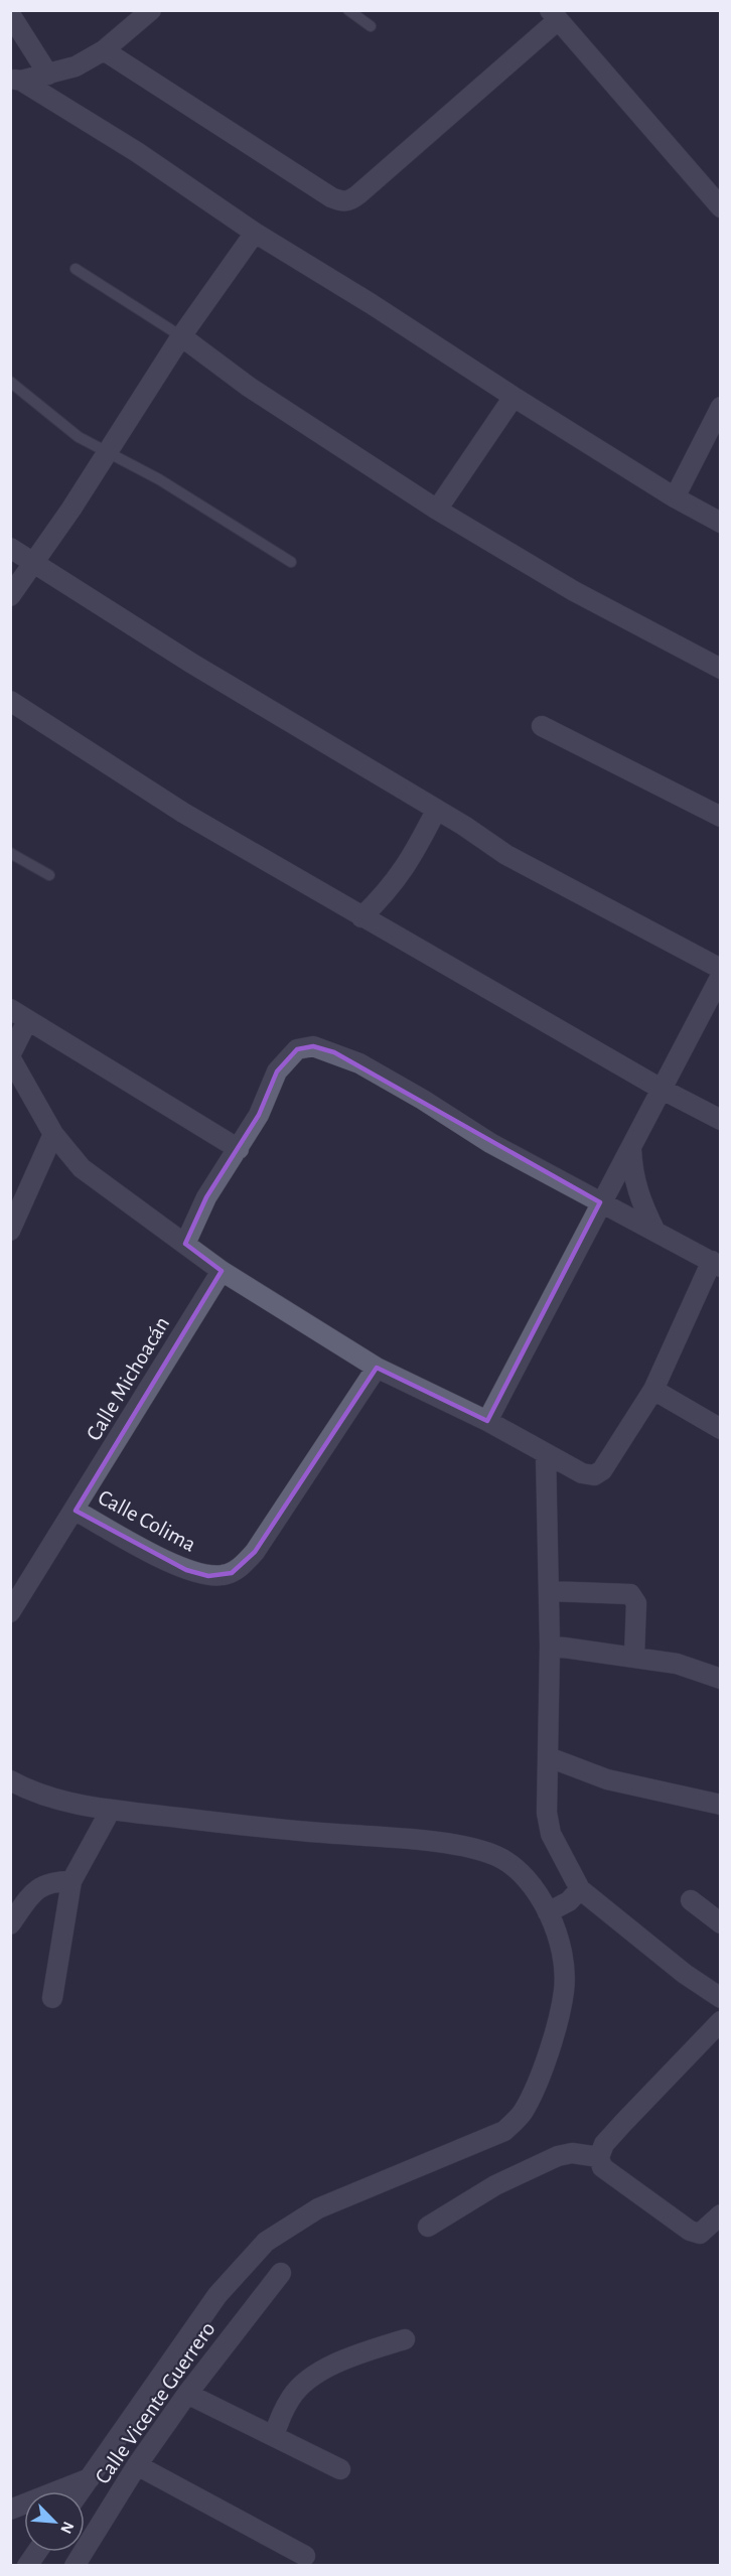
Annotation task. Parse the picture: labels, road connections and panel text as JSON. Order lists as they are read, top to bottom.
{
  "streets": {
    "street": ["Calle Michoacán", "Calle Colima", "Calle Vicente Guerrero"]
  },
  "crossings": [
    ["Calle Michoacán", "Calle Colima"]
  ],
  "north": "bottom right"
}
